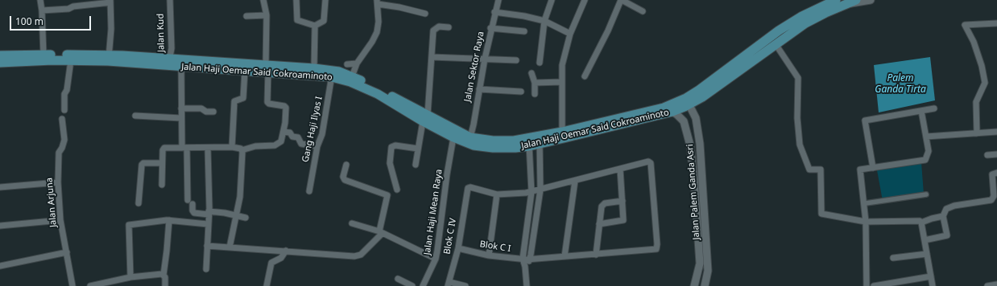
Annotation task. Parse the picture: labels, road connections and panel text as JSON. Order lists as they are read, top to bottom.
{
  "streets": {
    "main road": ["Jalan Haji Oemar Said Cokroaminoto"],
    "street": [
      "Jalan Kud",
      "Jalan Sektor Raya",
      "Gang Haji Ilyas I",
      "Jalan Palem Ganda Asri",
      "Jalan Arjuna",
      "Jalan Haji Mean Raya",
      "Blok C IV",
      "Blok C I"
    ]
  },
  "crossings": [
    ["Jalan Kud", "Jalan Haji Oemar Said Cokroaminoto"],
    ["Jalan Sektor Raya", "Jalan Haji Oemar Said Cokroaminoto"],
    ["Jalan Haji Oemar Said Cokroaminoto", "Gang Haji Ilyas I"],
    ["Jalan Haji Oemar Said Cokroaminoto", "Jalan Palem Ganda Asri"],
    ["Jalan Haji Oemar Said Cokroaminoto", "Jalan Haji Mean Raya"],
    ["Blok C IV", "Blok C I"]
  ],
  "water": ["Palem Ganda Tirta"],
  "scale_bar": "100 m"
}
